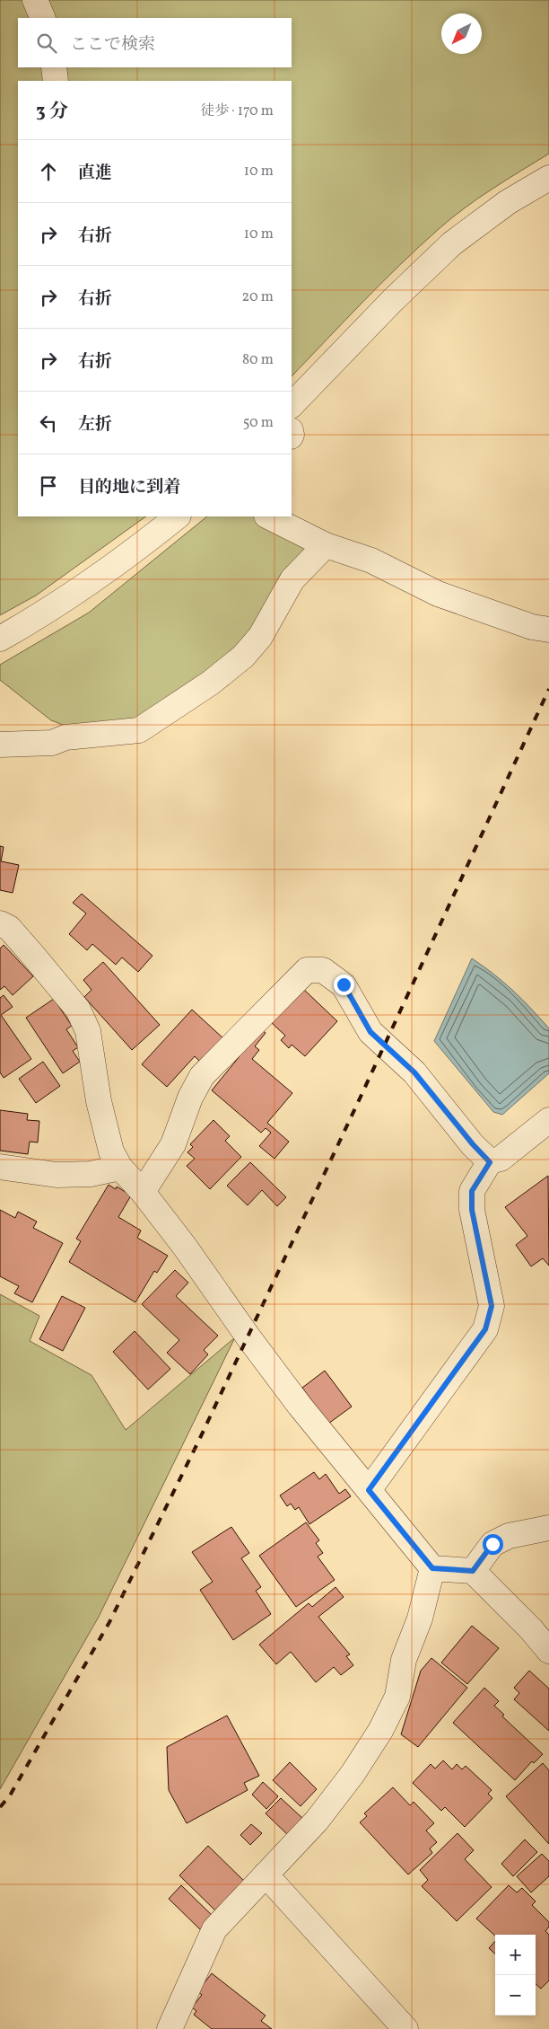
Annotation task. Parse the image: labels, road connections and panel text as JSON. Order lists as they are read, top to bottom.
{
  "north": "bottom left",
  "page": {
    "search": "ここで検索",
    "heading": ["3 分", "徒歩 · 170 m"],
    "list": [
      ["直進", "10 m"],
      ["右折", "10 m"],
      ["右折", "20 m"],
      ["右折", "80 m"],
      ["左折", "50 m"],
      "目的地に到着"
    ],
    "map_buttons": ["+", "−"]
  }
}
